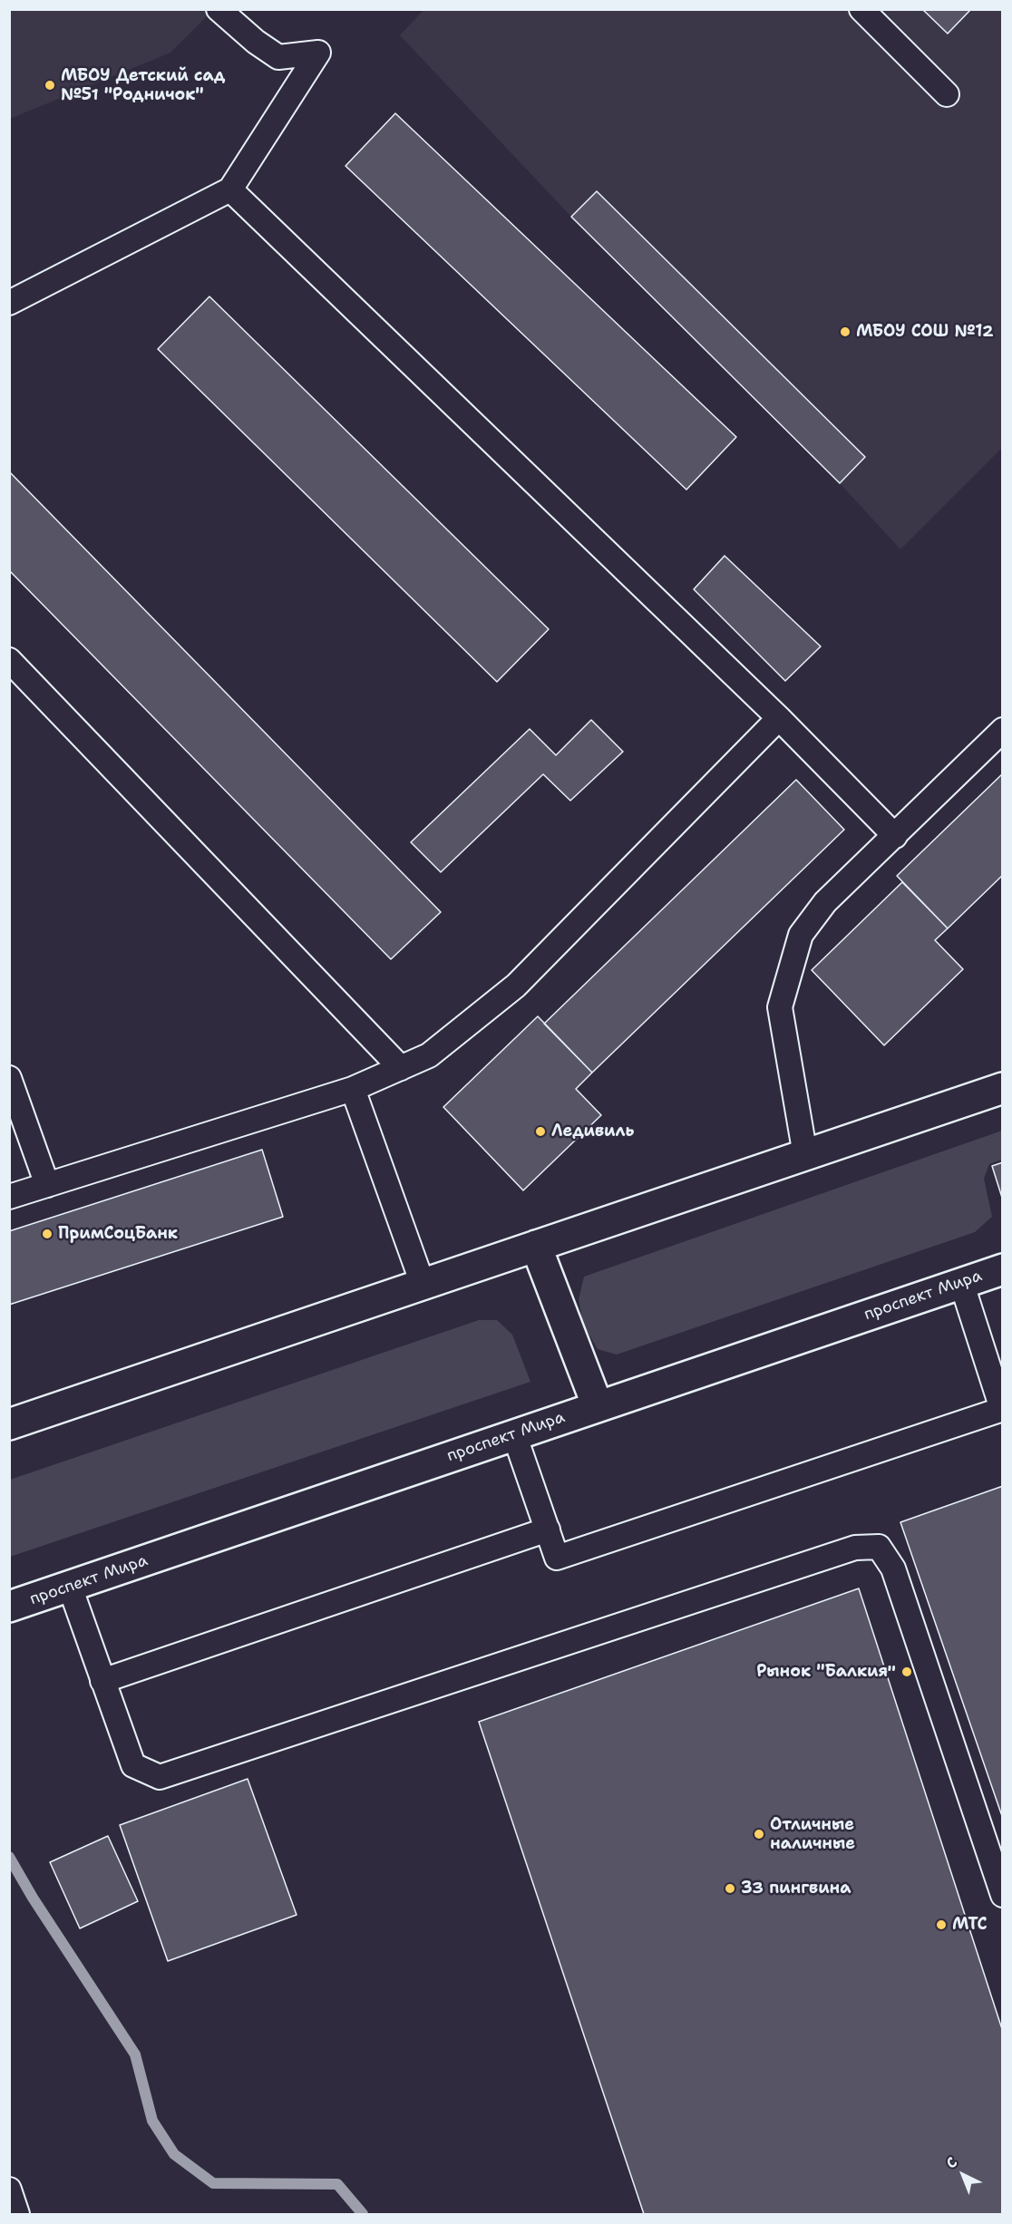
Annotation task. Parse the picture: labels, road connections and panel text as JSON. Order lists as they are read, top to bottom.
{
  "streets": {
    "street": ["проспект Мира"]
  },
  "places": [
    "МБОУ Детский сад №51 \"Родничок\"",
    "МБОУ СОШ №12",
    "Ледивиль",
    "ПримСоцБанк",
    "Рынок \"Балкия\"",
    "Отличные наличные",
    "33 пингвина",
    "МТС"
  ],
  "north": "top left"
}
